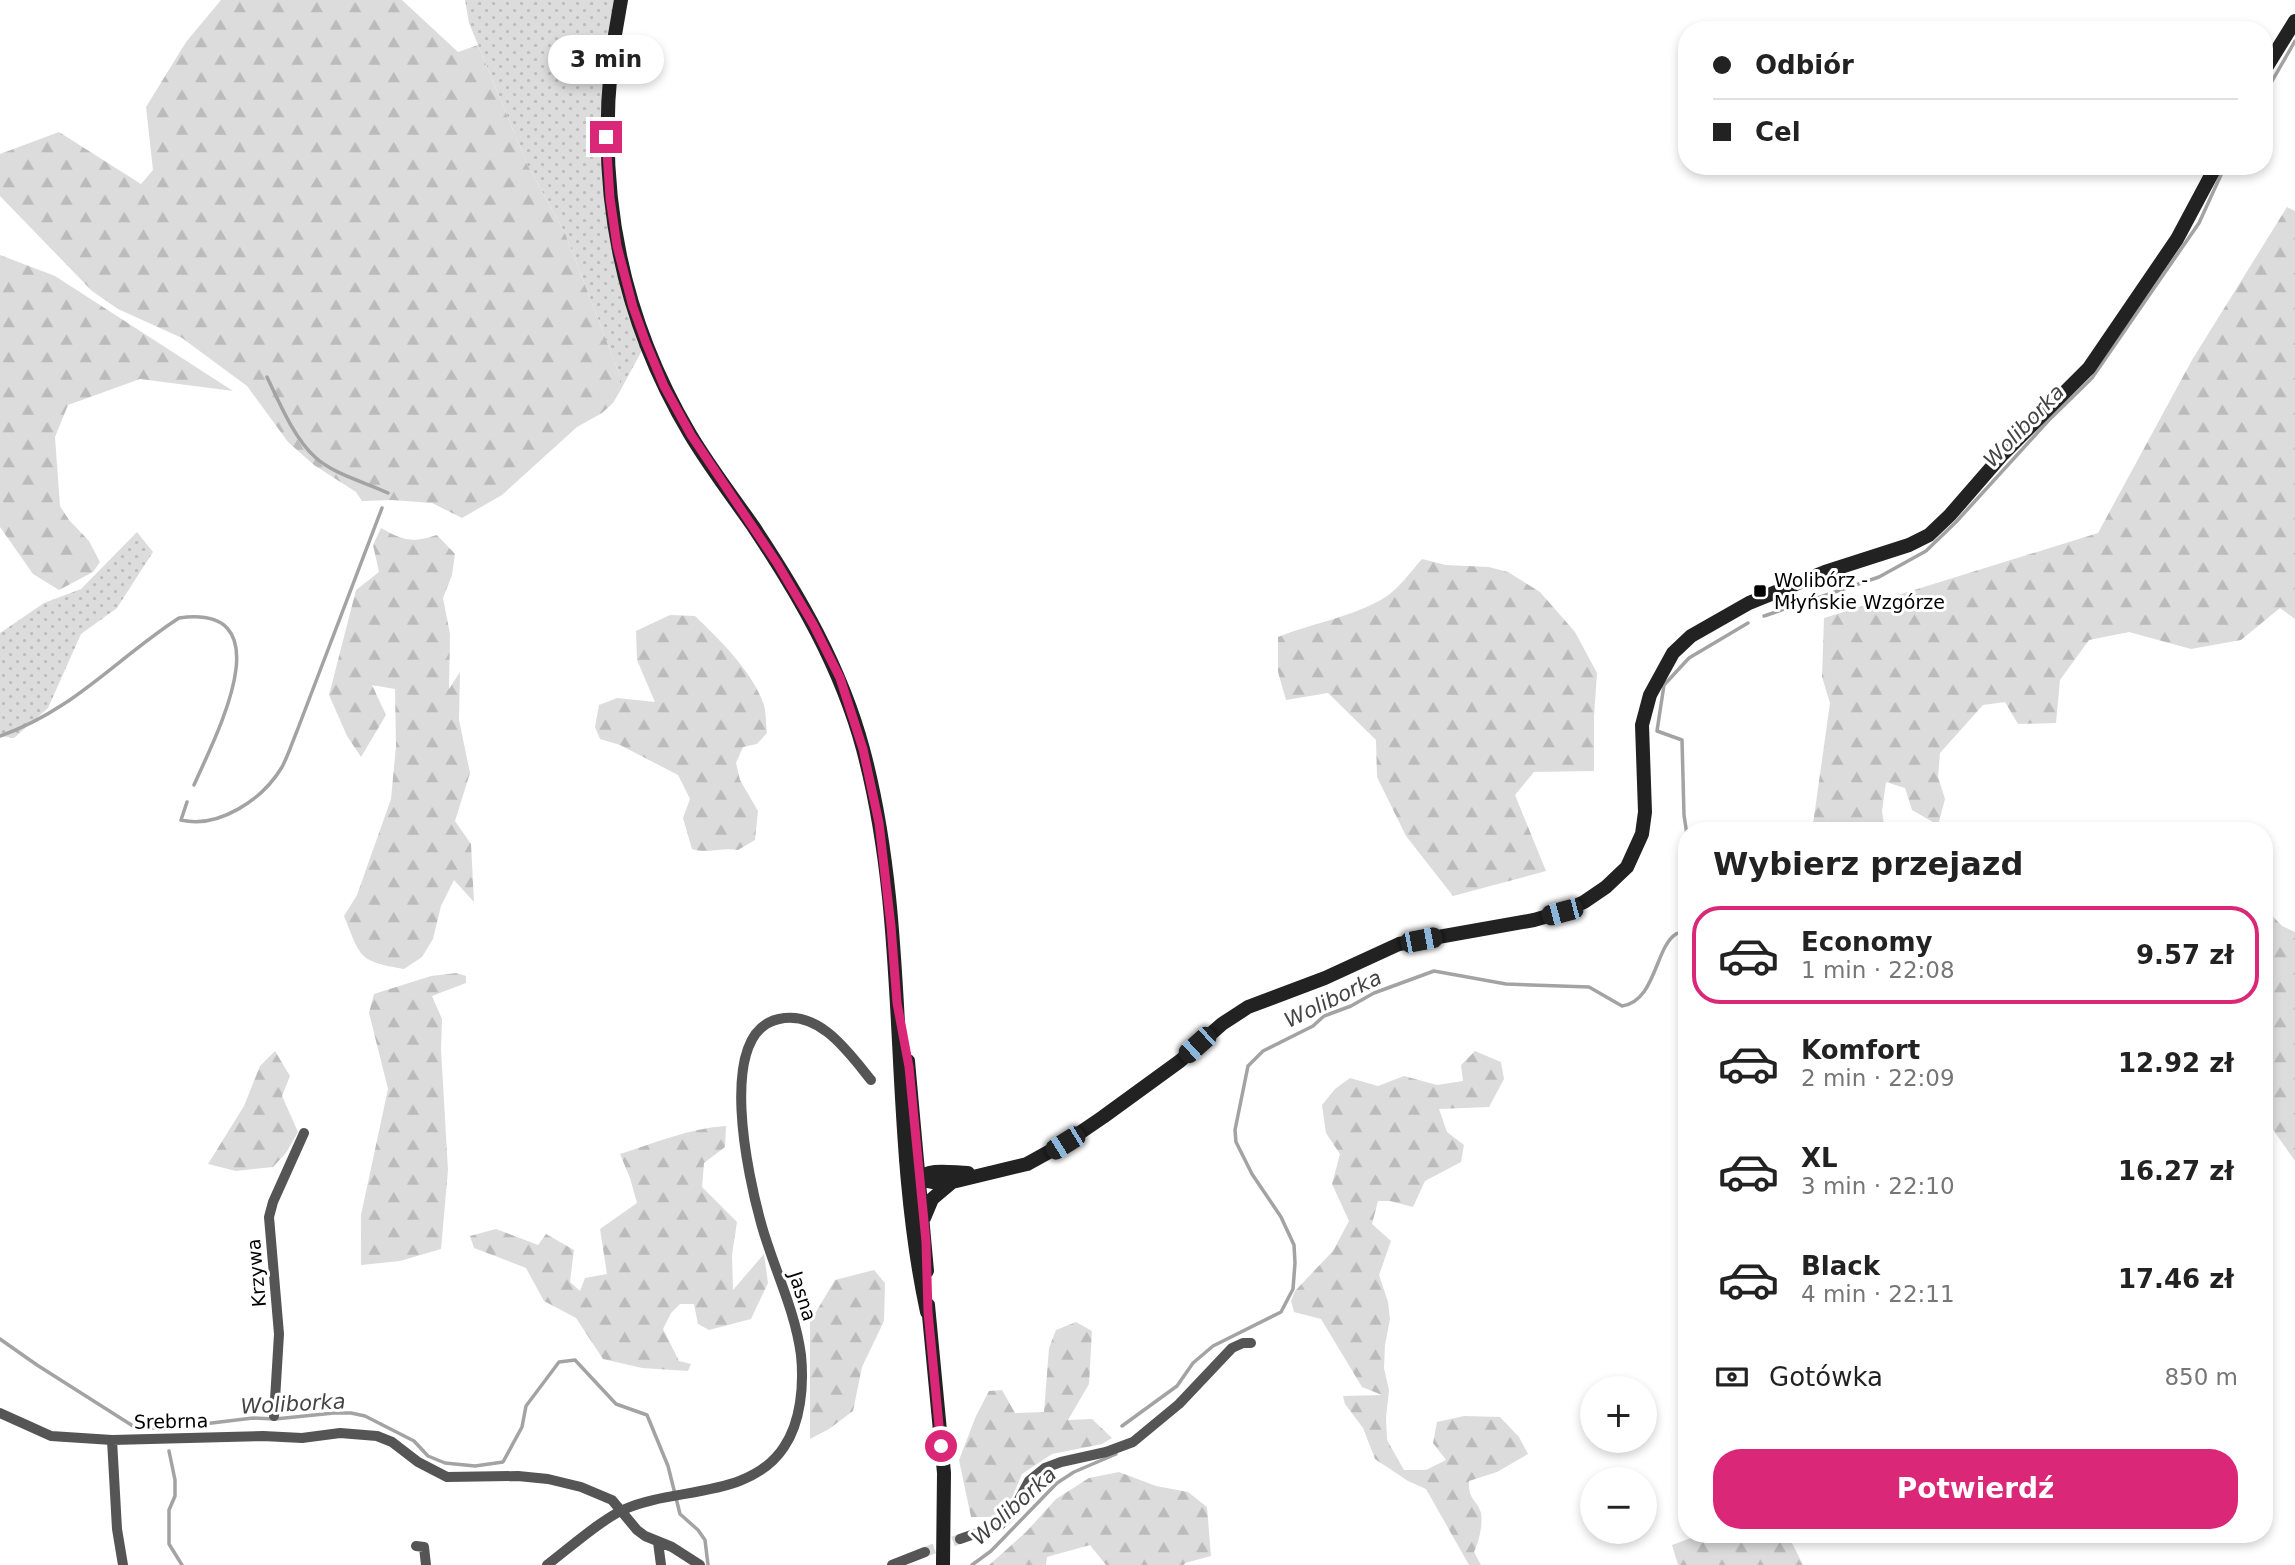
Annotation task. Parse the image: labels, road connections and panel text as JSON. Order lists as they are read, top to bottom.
{
  "streets": {
    "street": ["Krzywa", "Jasna", "Srebrna"]
  },
  "crossings": [
    ["Jasna", "Srebrna"]
  ],
  "water": ["Woliborka"],
  "places": {
    "transit": ["Wolibórz - Młyńskie Wzgórze"]
  },
  "page": {
    "banner": ["Odbiór", "Cel"],
    "bubble": "3 min",
    "heading": "Wybierz przejazd",
    "list": [
      {
        "name": "Economy",
        "note": "1 min · 22:08",
        "value": "9.57 zł"
      },
      {
        "name": "Komfort",
        "note": "2 min · 22:09",
        "value": "12.92 zł"
      },
      {
        "name": "XL",
        "note": "3 min · 22:10",
        "value": "16.27 zł"
      },
      {
        "name": "Black",
        "note": "4 min · 22:11",
        "value": "17.46 zł"
      }
    ],
    "pay": ["Gotówka", "850 m"],
    "map_buttons": ["+", "−"],
    "buttons": "Potwierdź"
  }
}
